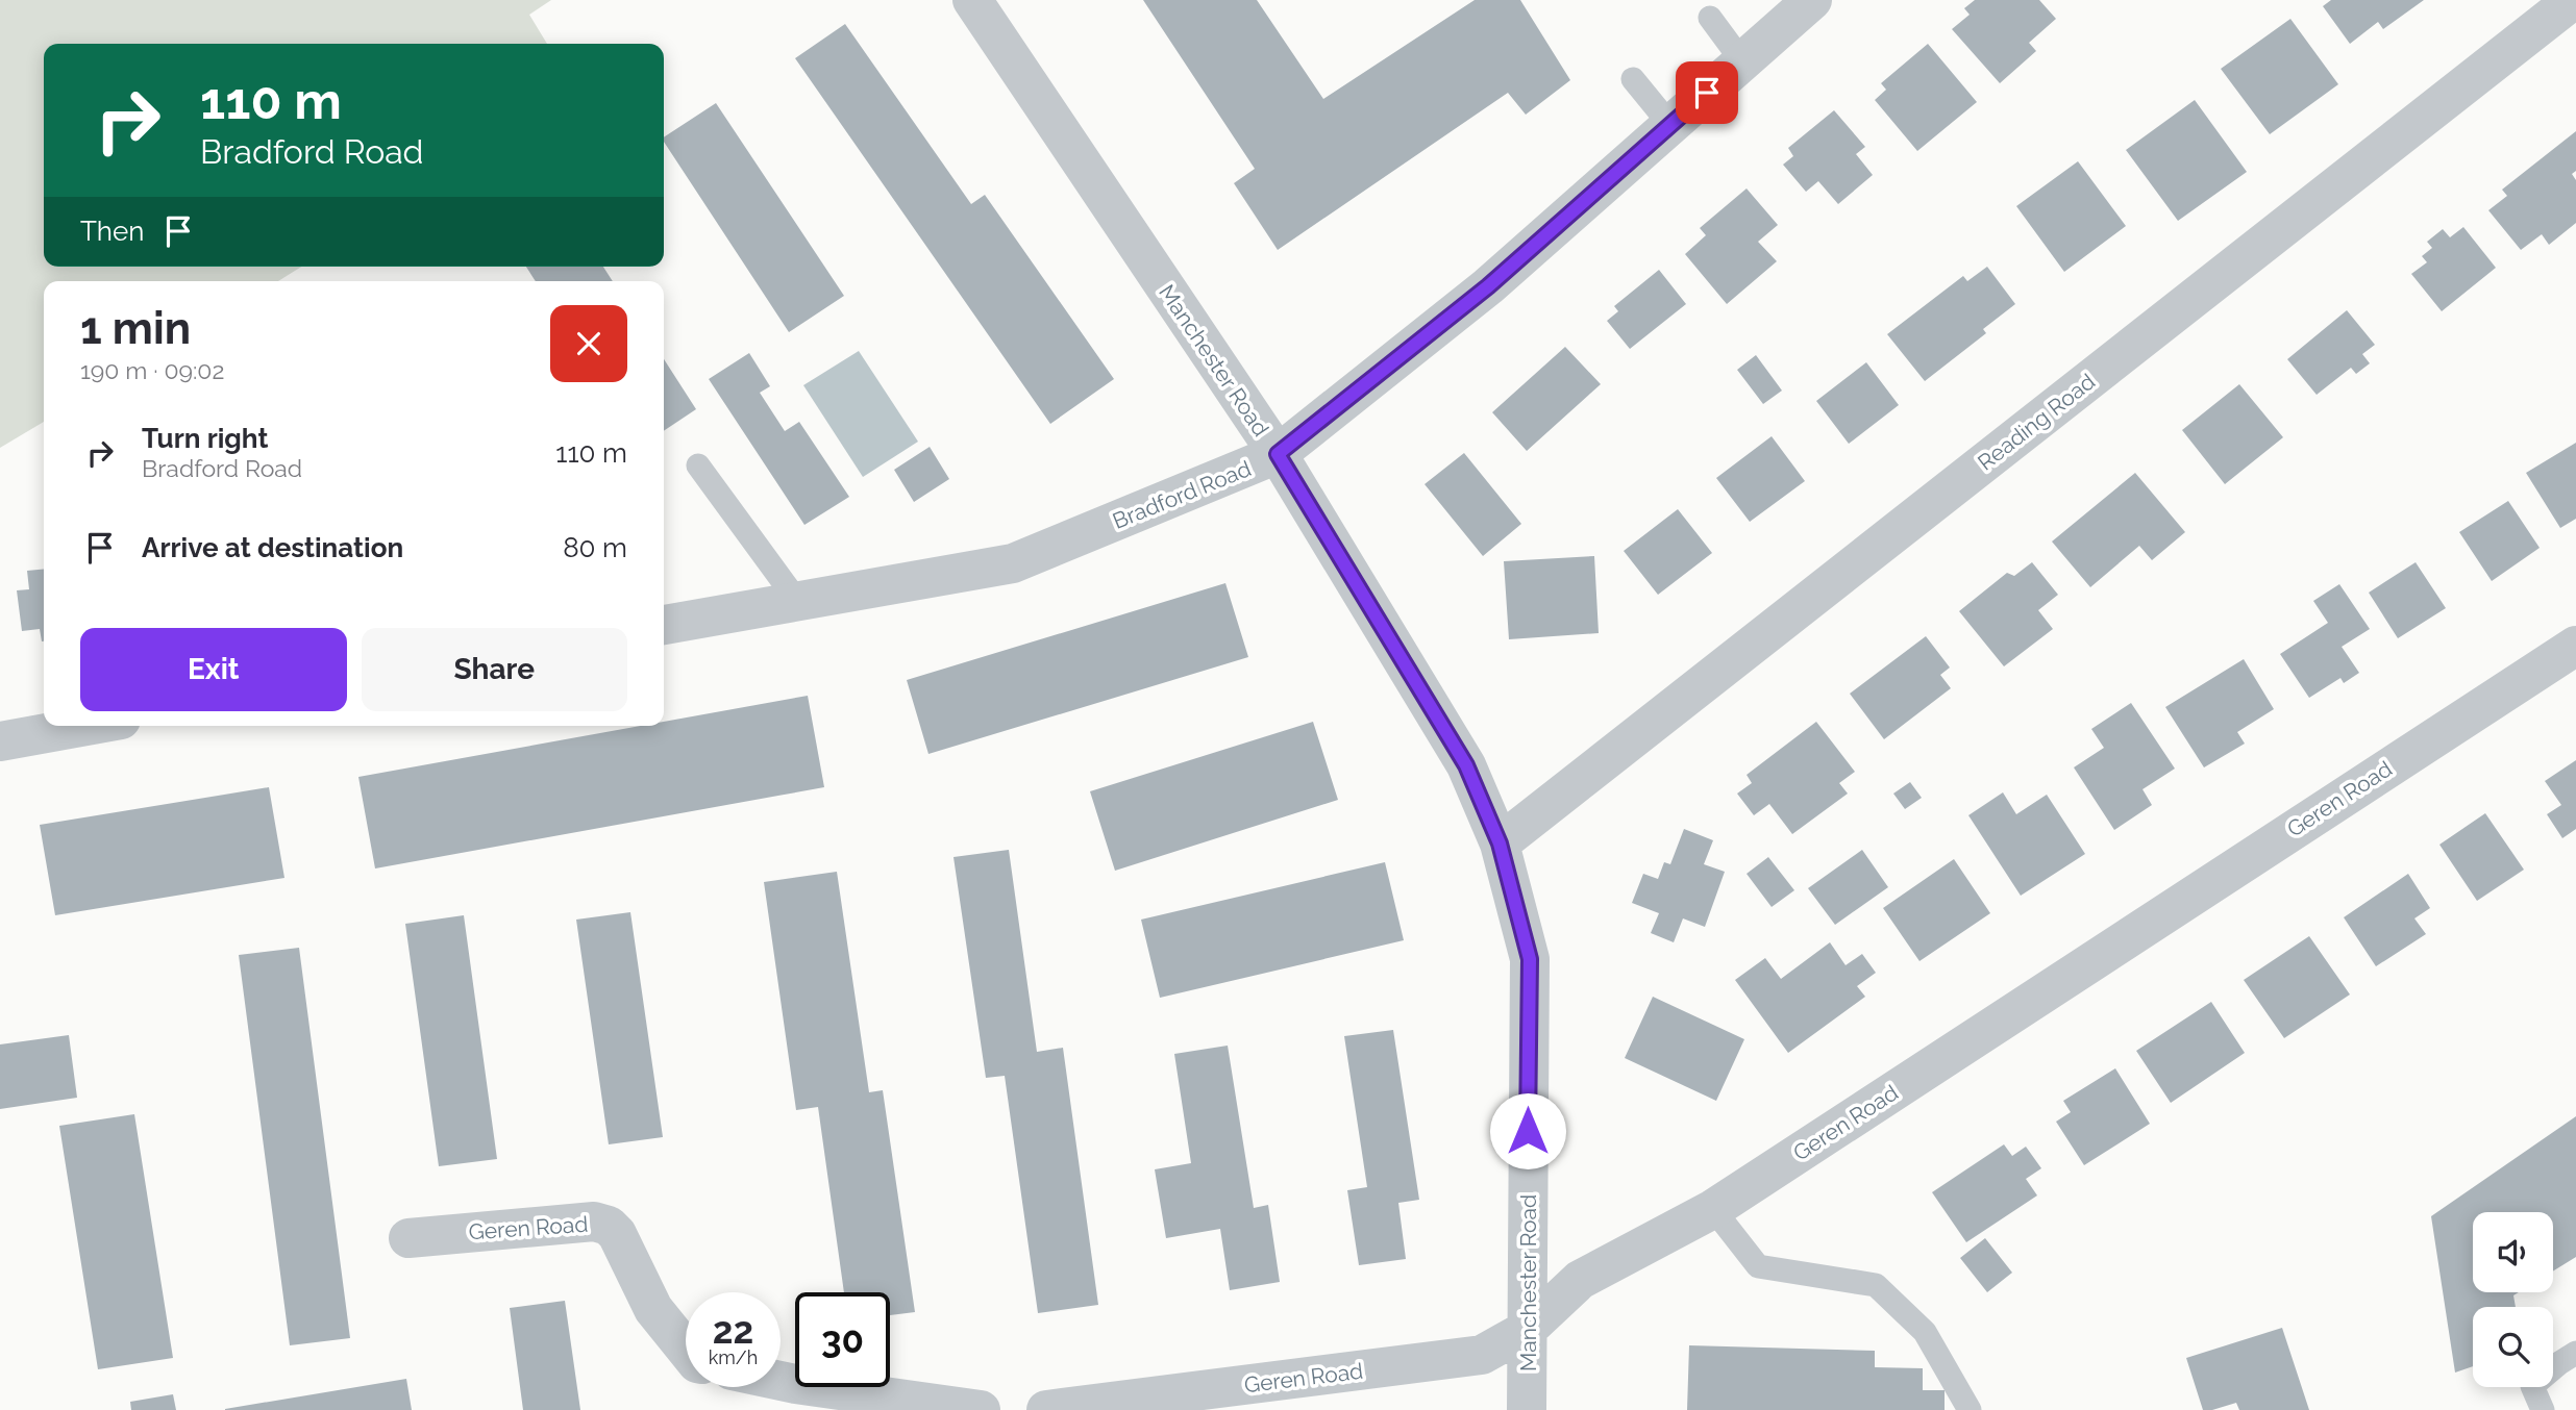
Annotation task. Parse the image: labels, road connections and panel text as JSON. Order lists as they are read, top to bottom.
{
  "streets": {
    "street": [
      "Manchester Road",
      "Reading Road",
      "Bradford Road",
      "Geren Road"
    ]
  },
  "crossings": [
    ["Manchester Road", "Reading Road"],
    ["Manchester Road", "Bradford Road"],
    ["Manchester Road", "Geren Road"]
  ],
  "page": {
    "turn": ["110 m", "Bradford Road"],
    "then": "Then",
    "heading": ["1 min", "190 m · 09:02"],
    "list": [
      {
        "name": "Turn right",
        "note": "Bradford Road",
        "value": "110 m"
      },
      {
        "name": "Arrive at destination",
        "value": "80 m"
      }
    ],
    "buttons": ["Exit", "Share"],
    "speed": "22 km/h",
    "limit": "30"
  }
}
